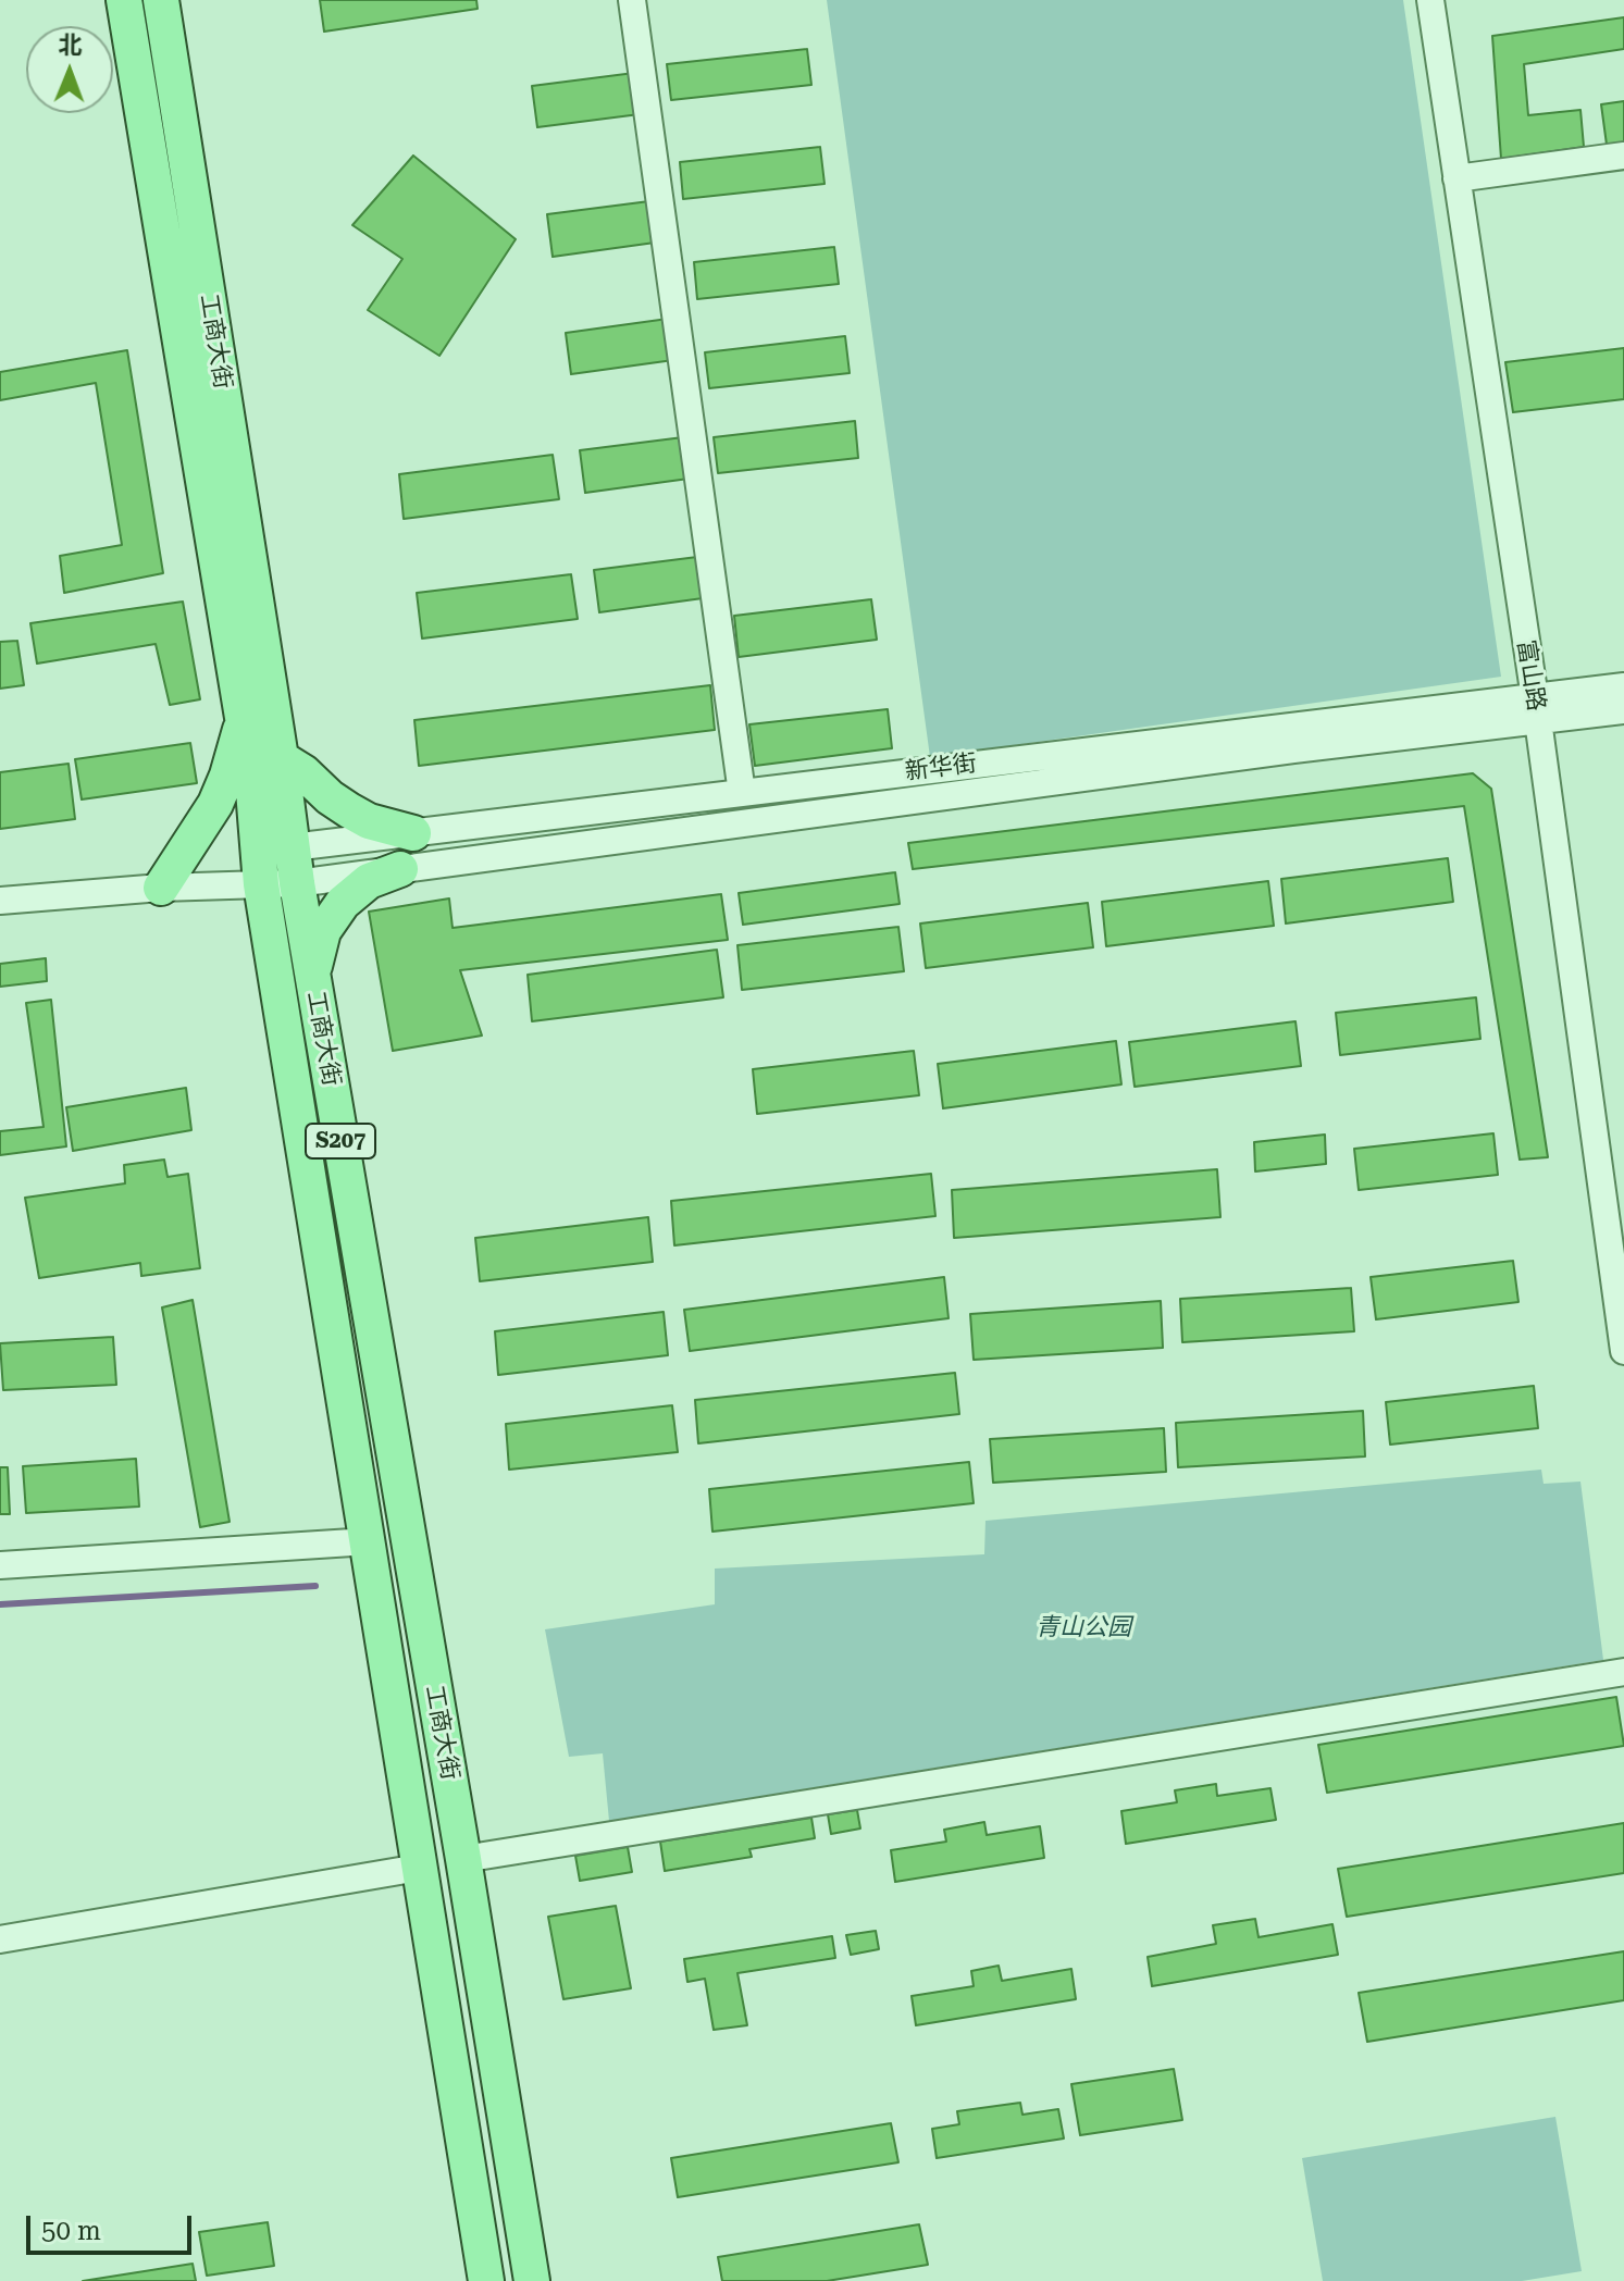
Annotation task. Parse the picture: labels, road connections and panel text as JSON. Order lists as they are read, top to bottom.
{
  "streets": {
    "main road": ["工商大街", "S207"],
    "street": ["富山路", "新华街"]
  },
  "crossings": [
    ["工商大街", "新华街"],
    ["富山路", "新华街"]
  ],
  "parks": ["青山公园"],
  "scale_bar": "50 m",
  "north": "top"
}
